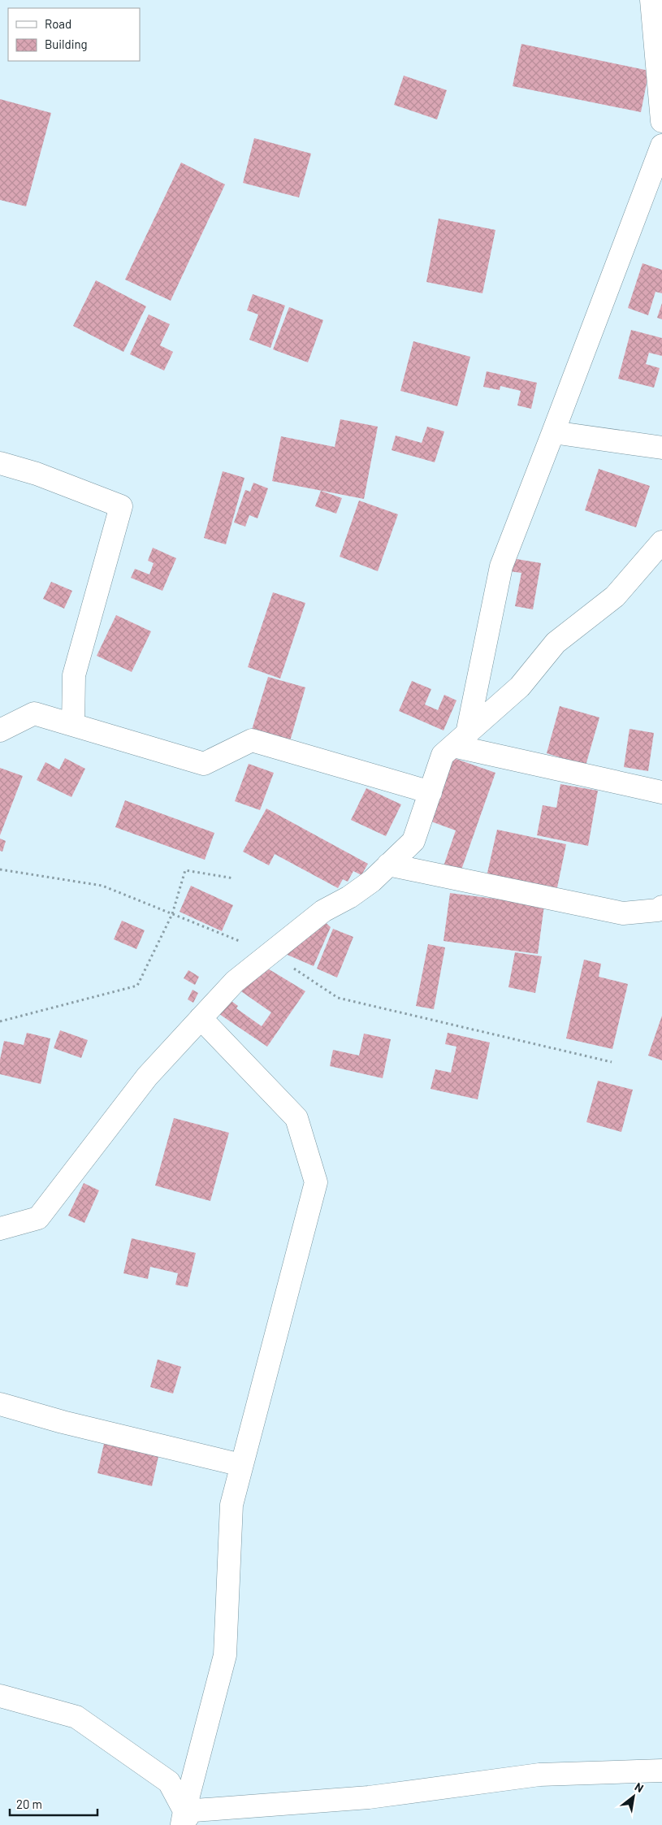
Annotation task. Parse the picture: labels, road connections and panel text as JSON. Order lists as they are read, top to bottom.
{
  "legend": ["Road", "Building"],
  "scale_bar": "20 m",
  "north": "top right"
}
